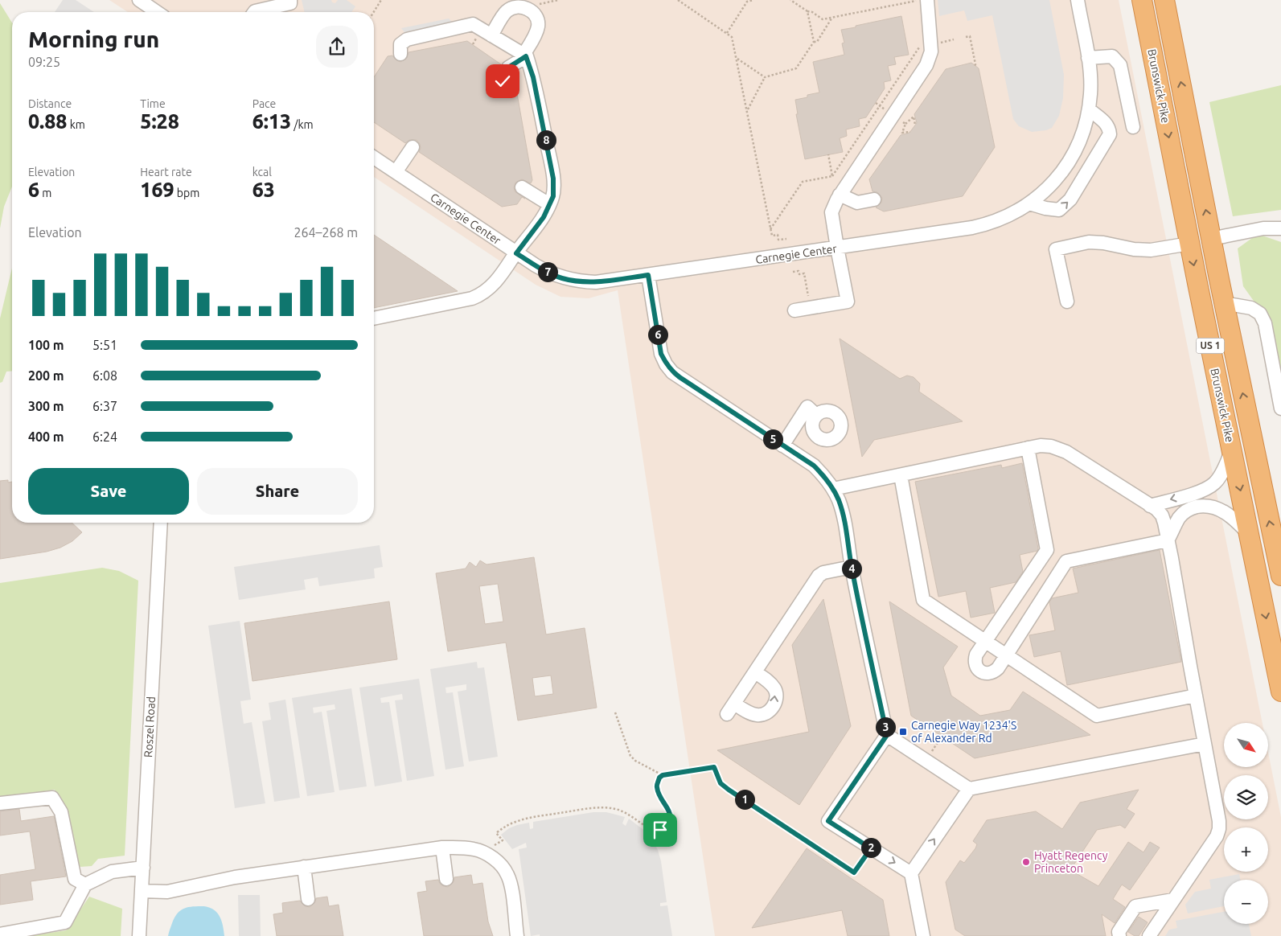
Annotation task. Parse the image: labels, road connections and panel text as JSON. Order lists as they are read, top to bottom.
{
  "streets": {
    "highway": ["Brunswick Pike", "US 1"],
    "street": ["Carnegie Center", "Roszel Road"]
  },
  "places": {
    "transit": ["Carnegie Way 1234'S of Alexander Rd"],
    "other": ["Hyatt Regency Princeton"]
  },
  "north": "bottom right",
  "page": {
    "heading": ["Morning run", "09:25"],
    "stats": [
      ["Distance", "0.88 km"],
      ["Time", "5:28"],
      ["Pace", "6:13 /km"],
      ["Elevation", "6 m"],
      ["Heart rate", "169 bpm"],
      ["kcal", "63"]
    ],
    "pins": [
      "8",
      "7",
      "6",
      "5",
      "4",
      "3",
      "1",
      "2"
    ],
    "chart": ["Elevation", "264–268 m"],
    "list": [
      {
        "name": "100 m",
        "note": "5:51"
      },
      {
        "name": "200 m",
        "note": "6:08"
      },
      {
        "name": "300 m",
        "note": "6:37"
      },
      {
        "name": "400 m",
        "note": "6:24"
      }
    ],
    "buttons": ["Save", "Share"],
    "map_buttons": ["+", "−"]
  }
}
